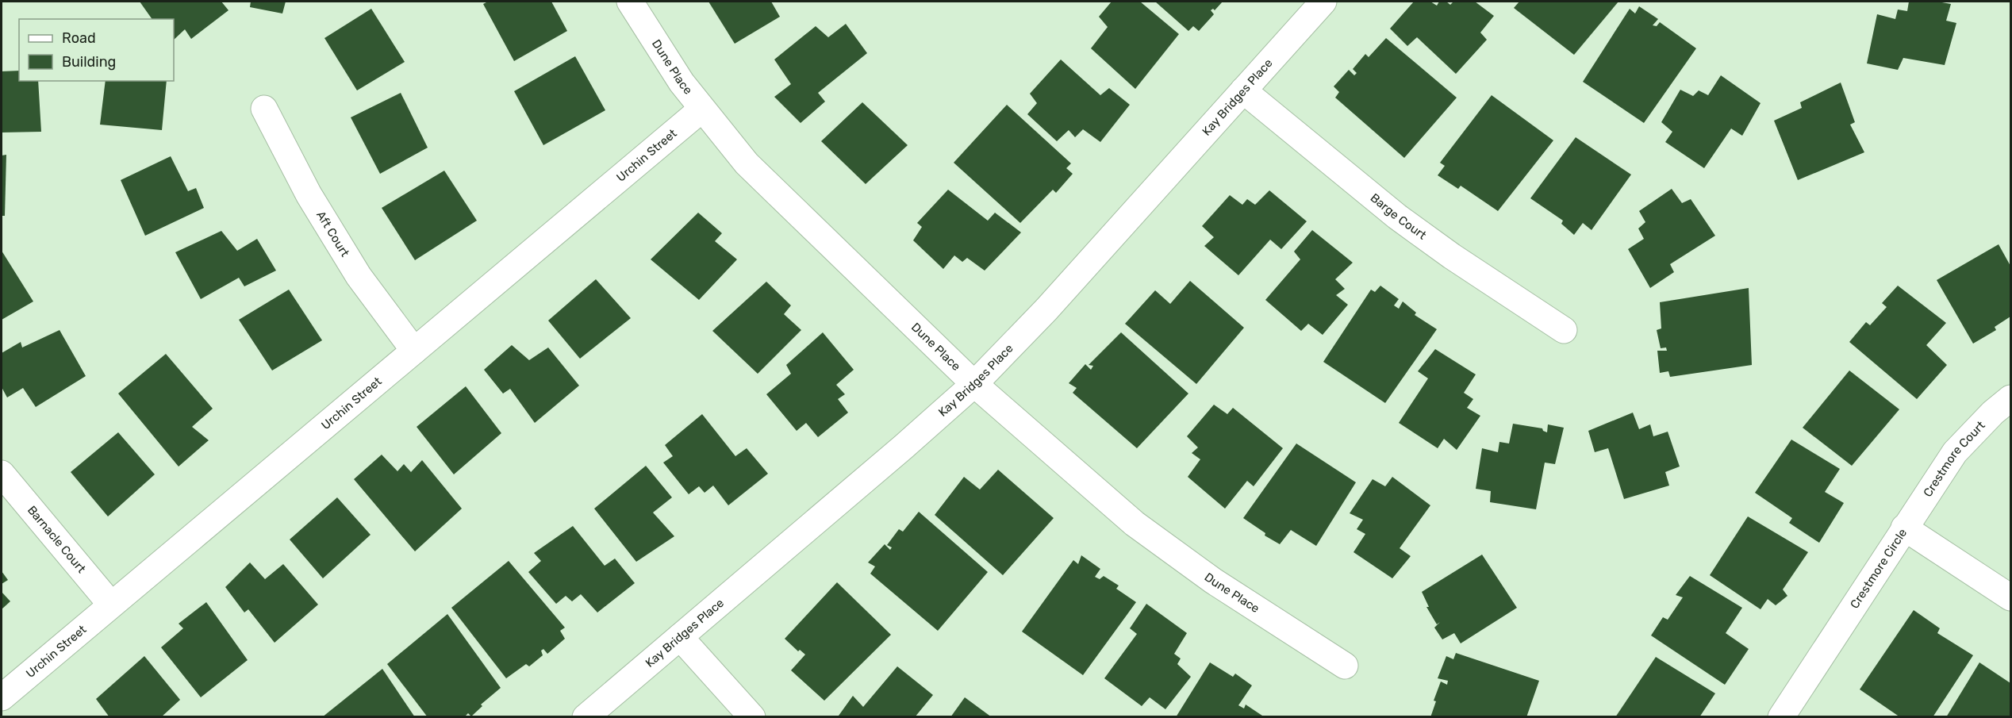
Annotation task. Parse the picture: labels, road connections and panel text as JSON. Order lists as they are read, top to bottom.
{
  "streets": {
    "street": [
      "Dune Place",
      "Kay Bridges Place",
      "Urchin Street",
      "Barge Court",
      "Aft Court",
      "Crestmore Court",
      "Barnacle Court",
      "Crestmore Circle"
    ]
  },
  "crossings": [
    ["Dune Place", "Kay Bridges Place"],
    ["Dune Place", "Urchin Street"],
    ["Kay Bridges Place", "Barge Court"],
    ["Urchin Street", "Aft Court"],
    ["Urchin Street", "Barnacle Court"],
    ["Crestmore Court", "Crestmore Circle"]
  ],
  "legend": ["Road", "Building"]
}
